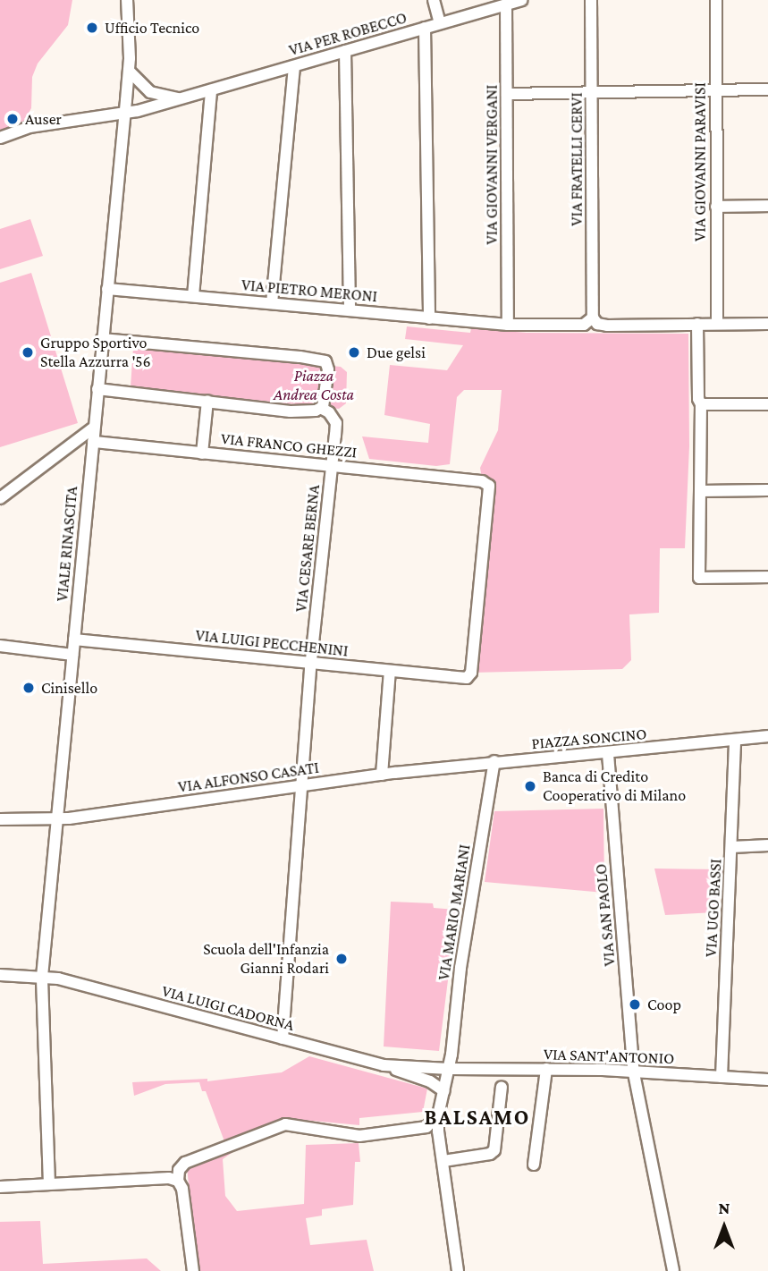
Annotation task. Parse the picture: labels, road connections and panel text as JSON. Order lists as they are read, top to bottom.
{
  "streets": {
    "street": [
      "VIA PER ROBECCO",
      "VIA FRATELLI CERVI",
      "VIA GIOVANNI PARAVISI",
      "VIA GIOVANNI VERGANI",
      "VIA PIETRO MERONI",
      "VIA FRANCO GHEZZI",
      "VIALE RINASCITA",
      "VIA CESARE BERNA",
      "VIA LUIGI PECCHENINI",
      "PIAZZA SONCINO",
      "VIA ALFONSO CASATI",
      "VIA UGO BASSI",
      "VIA MARIO MARIANI",
      "VIA SAN PAOLO",
      "VIA LUIGI CADORNA",
      "VIA SANT'ANTONIO"
    ]
  },
  "crossings": [
    ["VIA PER ROBECCO", "VIA GIOVANNI VERGANI"],
    ["VIA PER ROBECCO", "VIALE RINASCITA"],
    ["VIA FRATELLI CERVI", "VIA PIETRO MERONI"],
    ["VIA GIOVANNI VERGANI", "VIA PIETRO MERONI"],
    ["VIA PIETRO MERONI", "VIALE RINASCITA"],
    ["VIA FRANCO GHEZZI", "VIALE RINASCITA"],
    ["VIA FRANCO GHEZZI", "VIA CESARE BERNA"],
    ["VIA FRANCO GHEZZI", "VIA LUIGI PECCHENINI"],
    ["VIALE RINASCITA", "VIA LUIGI PECCHENINI"],
    ["VIALE RINASCITA", "VIA ALFONSO CASATI"],
    ["VIALE RINASCITA", "VIA LUIGI CADORNA"],
    ["VIA CESARE BERNA", "VIA LUIGI PECCHENINI"],
    ["VIA CESARE BERNA", "VIA ALFONSO CASATI"],
    ["VIA CESARE BERNA", "VIA LUIGI CADORNA"],
    ["PIAZZA SONCINO", "VIA ALFONSO CASATI"],
    ["PIAZZA SONCINO", "VIA UGO BASSI"],
    ["PIAZZA SONCINO", "VIA MARIO MARIANI"],
    ["PIAZZA SONCINO", "VIA SAN PAOLO"],
    ["VIA UGO BASSI", "VIA SANT'ANTONIO"],
    ["VIA MARIO MARIANI", "VIA LUIGI CADORNA"],
    ["VIA MARIO MARIANI", "VIA SANT'ANTONIO"],
    ["VIA SAN PAOLO", "VIA SANT'ANTONIO"],
    ["VIA LUIGI CADORNA", "VIA SANT'ANTONIO"]
  ],
  "districts": ["BALSAMO"],
  "parks": ["Piazza Andrea Costa"],
  "places": [
    "Ufficio Tecnico",
    "Auser",
    "Gruppo Sportivo Stella Azzurra '56",
    "Due gelsi",
    "Cinisello",
    "Banca di Credito Cooperativo di Milano",
    "Scuola dell'Infanzia Gianni Rodari",
    "Coop"
  ],
  "north": "top"
}
